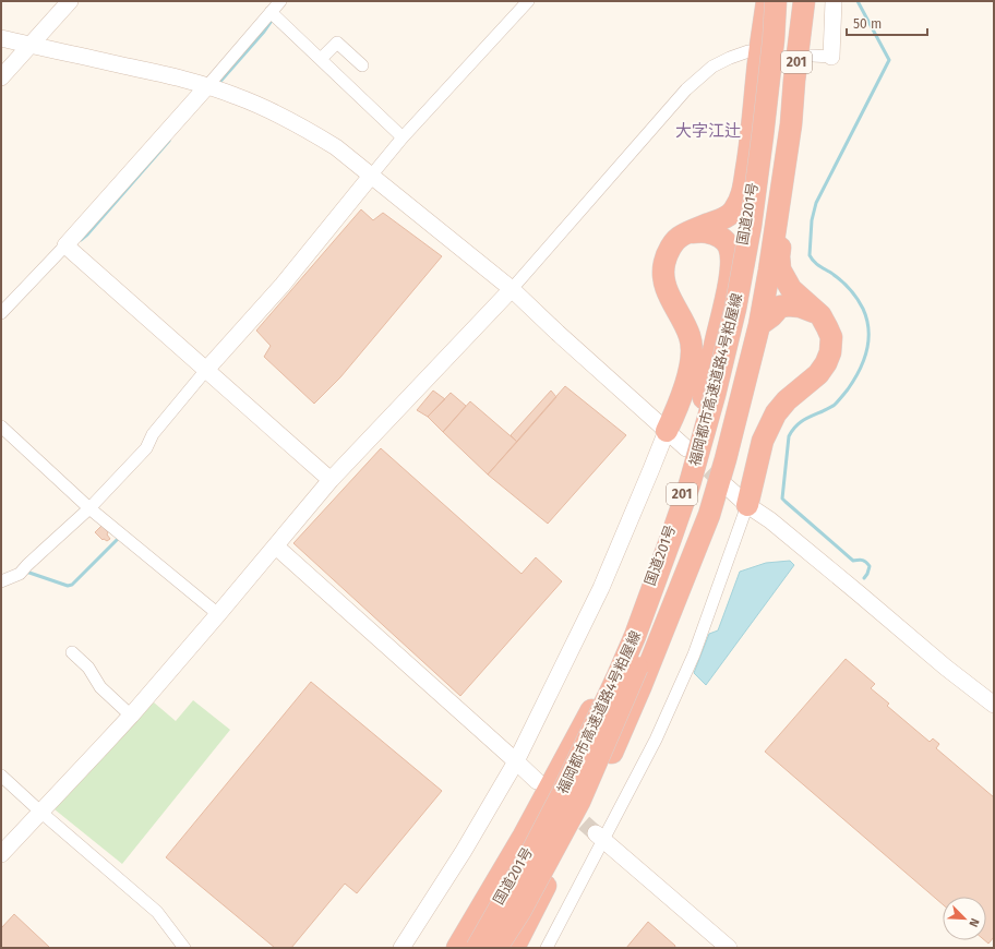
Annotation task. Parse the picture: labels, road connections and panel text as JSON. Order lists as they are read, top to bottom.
{
  "streets": {
    "highway": ["201", "国道201号", "福岡都市高速道路4号粕屋線"]
  },
  "districts": ["大字江辻"],
  "scale_bar": "50 m",
  "north": "bottom right"
}
